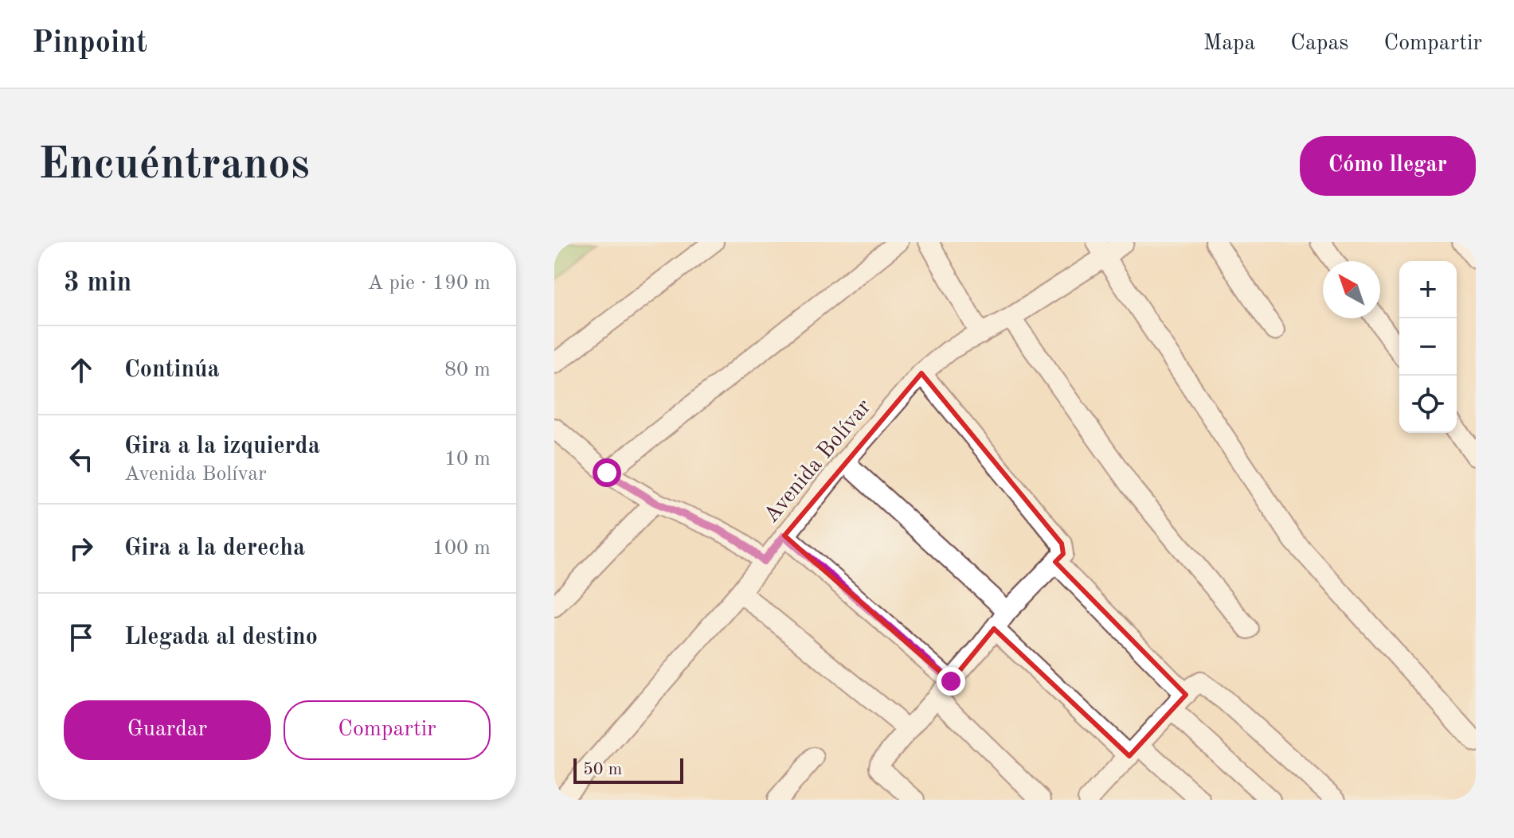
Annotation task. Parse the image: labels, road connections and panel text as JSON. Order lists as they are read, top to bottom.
{
  "streets": {
    "street": ["Avenida Bolívar"]
  },
  "scale_bar": "50 m",
  "north": "top left",
  "page": {
    "header": "Pinpoint",
    "nav": ["Mapa", "Capas", "Compartir"],
    "buttons": [
      "Cómo llegar",
      ["Guardar", "Compartir"]
    ],
    "title": "Encuéntranos",
    "heading": ["3 min", "A pie · 190 m"],
    "map_buttons": ["+", "−"],
    "list": [
      ["Continúa", "80 m"],
      ["Gira a la izquierda", "Avenida Bolívar", "10 m"],
      ["Gira a la derecha", "100 m"],
      "Llegada al destino"
    ],
    "scale": "50 m"
  }
}
